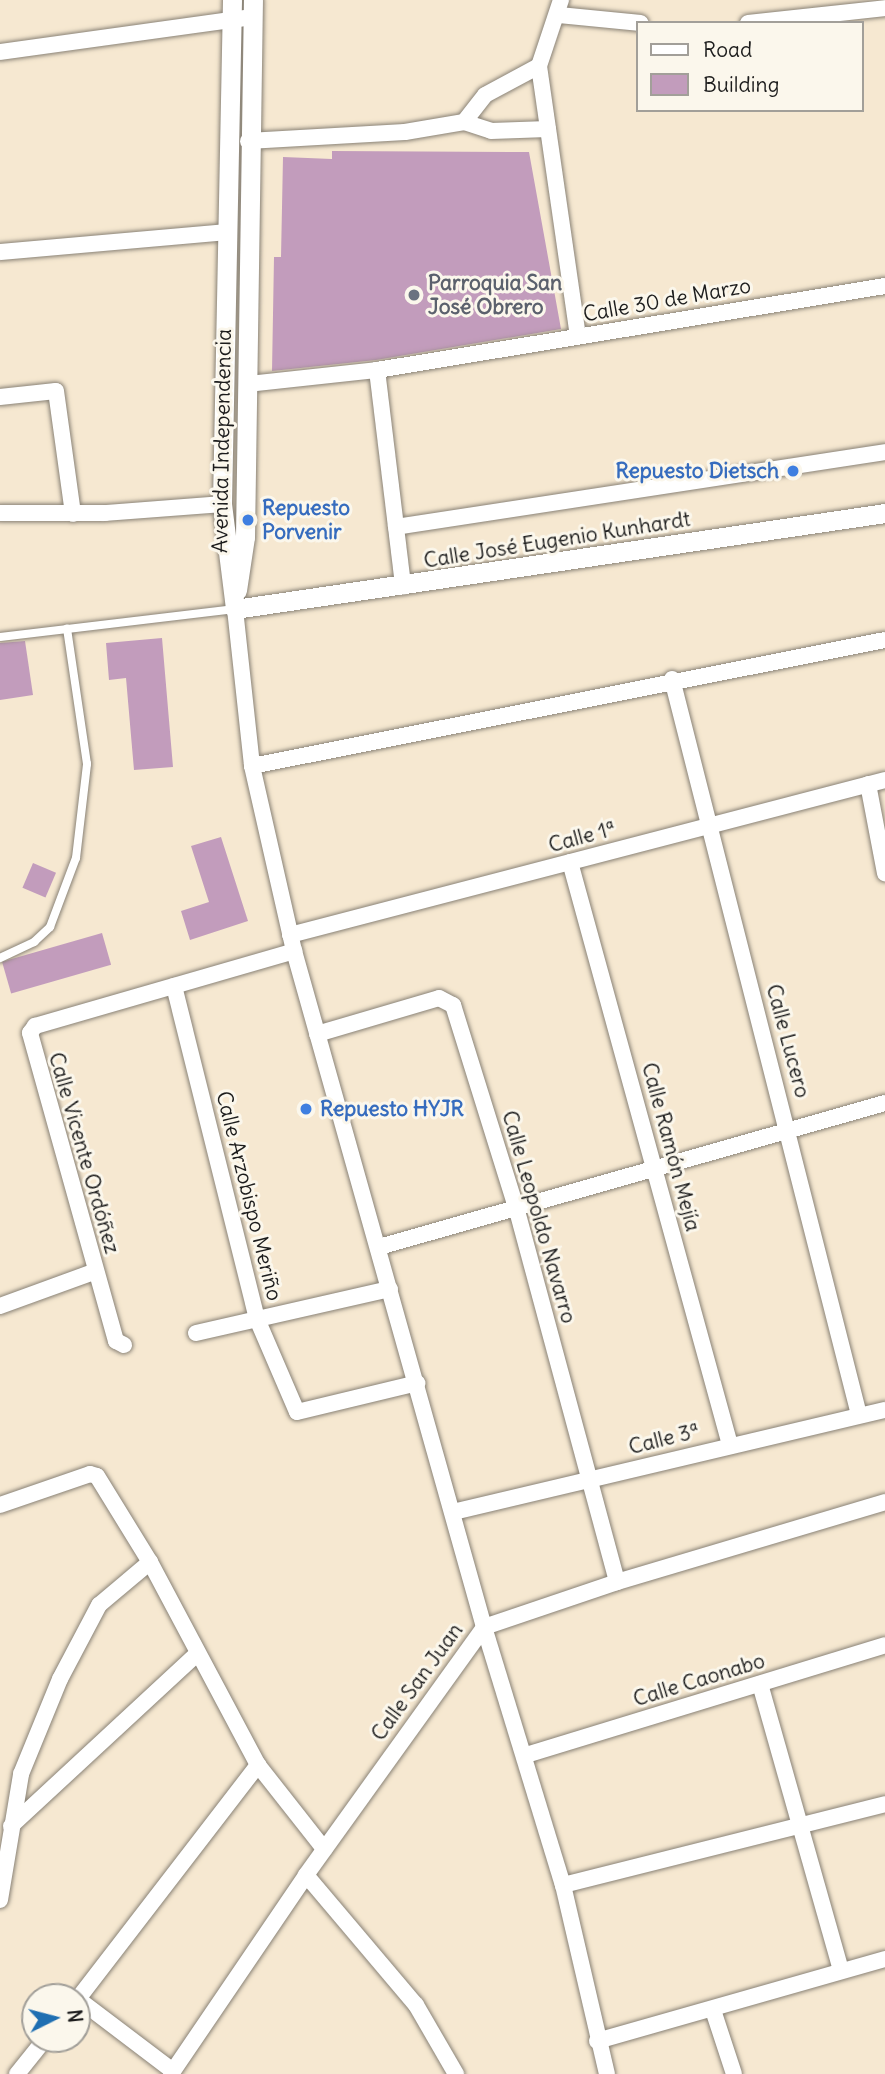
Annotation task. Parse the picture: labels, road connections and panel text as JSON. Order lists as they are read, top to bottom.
{
  "streets": {
    "street": [
      "Calle 30 de Marzo",
      "Avenida Independencia",
      "Calle José Eugenio Kunhardt",
      "Calle 1ª",
      "Calle Lucero",
      "Calle Ramón Mejía",
      "Calle Vicente Ordóñez",
      "Calle Arzobispo Meriño",
      "Calle Leopoldo Navarro",
      "Calle 3ª",
      "Calle Caonabo",
      "Calle San Juan"
    ]
  },
  "crossings": [
    ["Calle 30 de Marzo", "Avenida Independencia"],
    ["Avenida Independencia", "Calle José Eugenio Kunhardt"],
    ["Calle 1ª", "Calle Lucero"],
    ["Calle 1ª", "Calle Ramón Mejía"],
    ["Calle 1ª", "Calle Vicente Ordóñez"],
    ["Calle Lucero", "Calle 3ª"],
    ["Calle Ramón Mejía", "Calle 3ª"],
    ["Calle Vicente Ordóñez", "Calle Arzobispo Meriño"],
    ["Calle Leopoldo Navarro", "Calle 3ª"],
    ["Calle Leopoldo Navarro", "Calle San Juan"]
  ],
  "places": [
    "Parroquia San José Obrero",
    "Repuesto Dietsch",
    "Repuesto Porvenir",
    "Repuesto HYJR"
  ],
  "legend": ["Road", "Building"],
  "north": "right"
}
